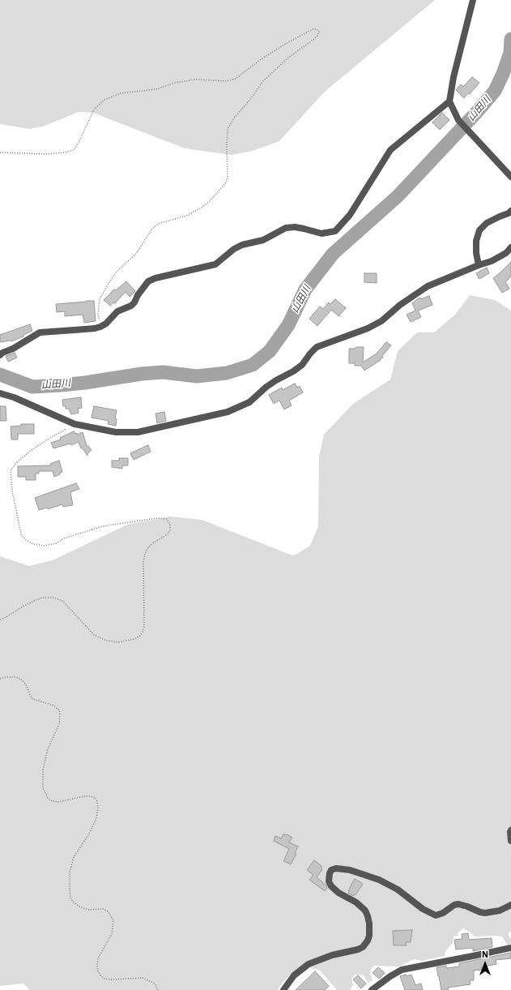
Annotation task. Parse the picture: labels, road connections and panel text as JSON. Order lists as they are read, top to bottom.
{
  "water": ["山田川"],
  "north": "top"
}
